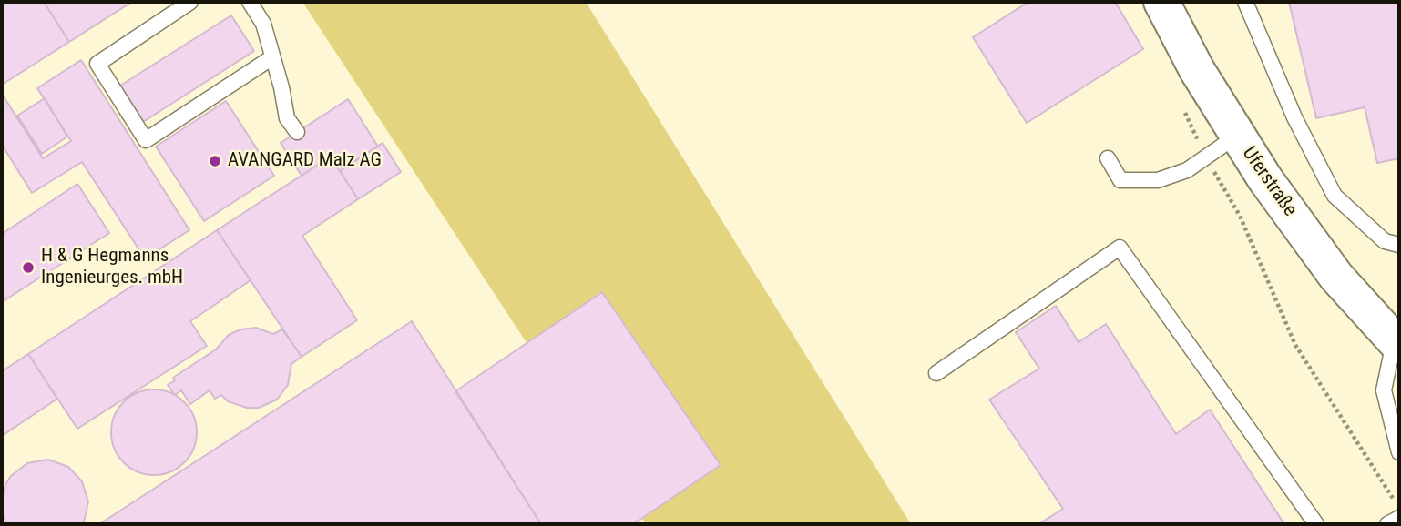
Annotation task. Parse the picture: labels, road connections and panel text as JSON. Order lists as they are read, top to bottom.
{
  "streets": {
    "main road": ["Uferstraße"]
  },
  "places": ["AVANGARD Malz AG", "H & G Hegmanns Ingenieurges. mbH"]
}
